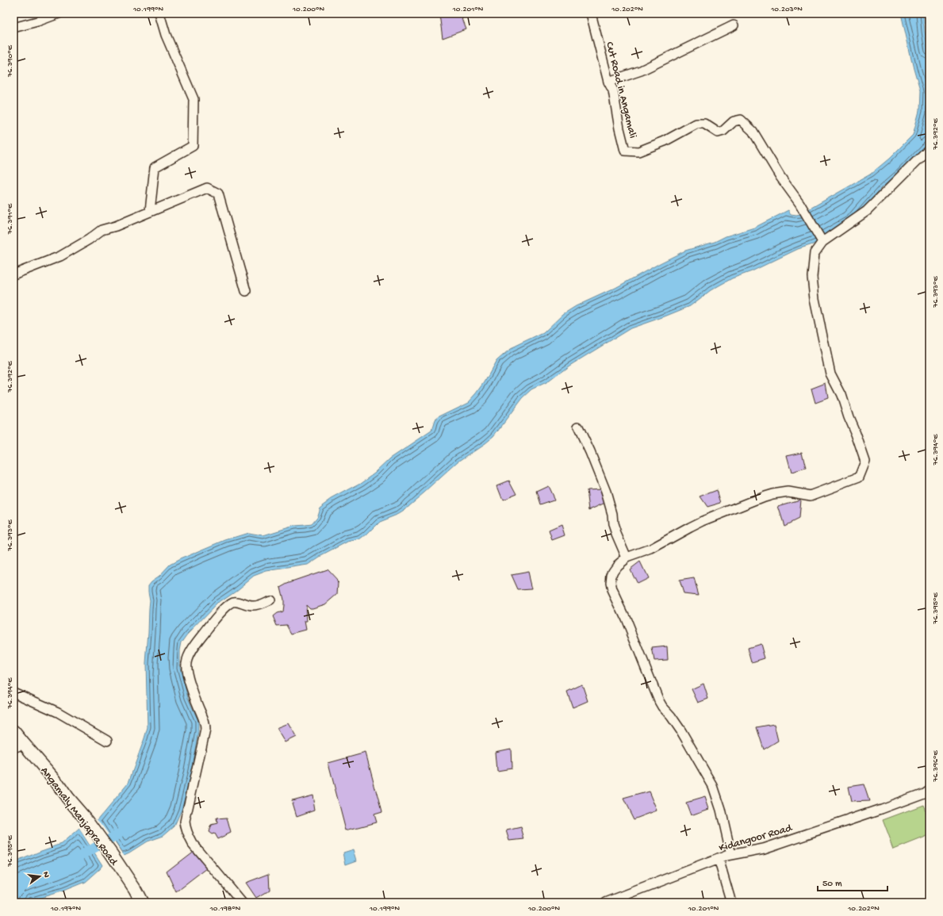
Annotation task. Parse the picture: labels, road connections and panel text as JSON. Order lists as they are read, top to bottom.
{
  "streets": {
    "main road": ["Angamaly Manjapra Road"],
    "street": ["Cut Road in Angamali", "Kidangoor Road"]
  },
  "scale_bar": "50 m",
  "north": "right",
  "coordinates": [
    "10.199°N",
    "10.200°N",
    "10.201°N",
    "10.202°N",
    "10.203°N",
    "76.390°E",
    "76.392°E",
    "76.391°E",
    "76.393°E",
    "76.394°E",
    "76.395°E",
    "76.396°E",
    "10.197°N",
    "10.198°N"
  ]
}
